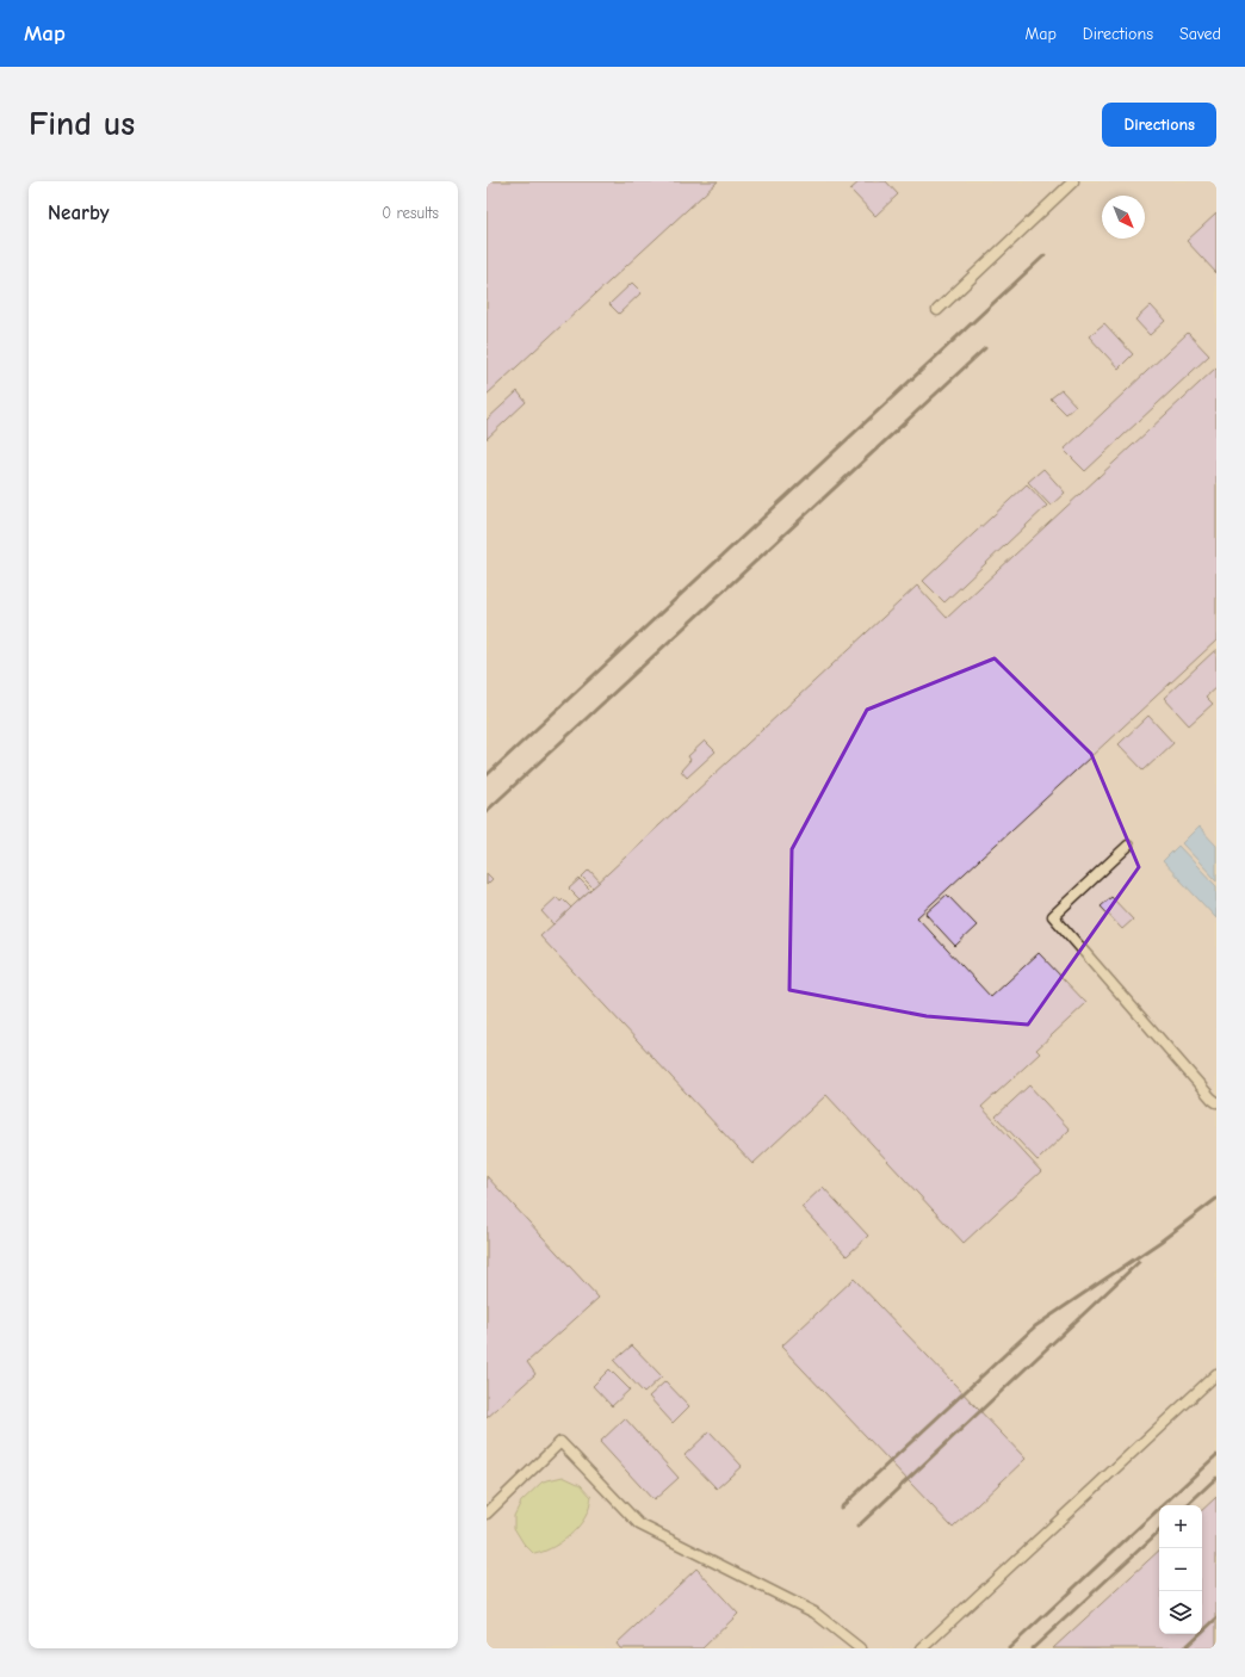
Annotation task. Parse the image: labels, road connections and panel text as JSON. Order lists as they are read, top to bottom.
{
  "north": "bottom right",
  "page": {
    "header": "Map",
    "nav": ["Map", "Directions", "Saved"],
    "buttons": "Directions",
    "title": "Find us",
    "heading": ["Nearby", "0 results"],
    "map_buttons": ["+", "−"]
  }
}
